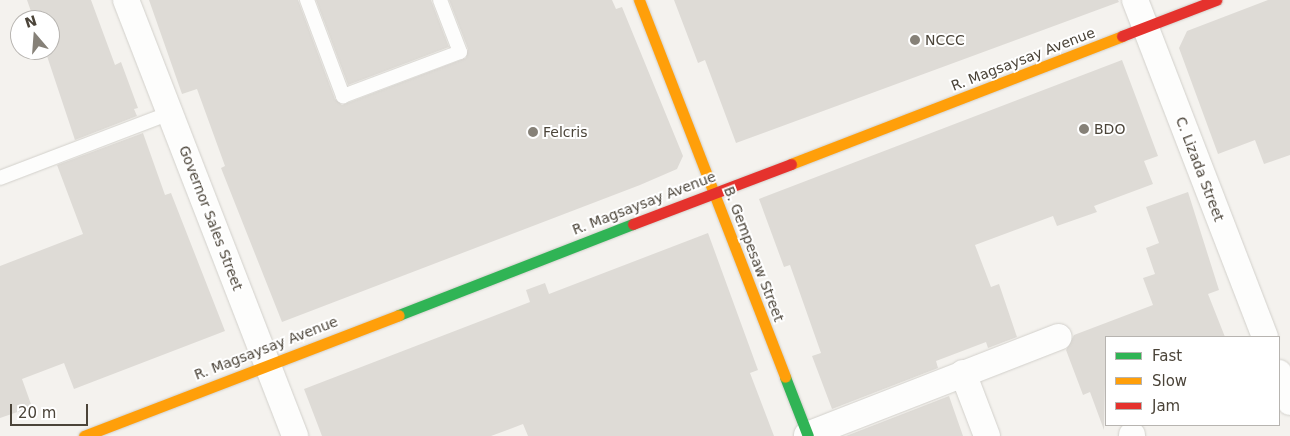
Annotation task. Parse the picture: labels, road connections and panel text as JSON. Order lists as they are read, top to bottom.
{
  "streets": {
    "main road": ["R. Magsaysay Avenue", "B. Gempesaw Street"],
    "street": ["C. Lizada Street", "Governor Sales Street"]
  },
  "crossings": [
    ["R. Magsaysay Avenue", "C. Lizada Street"],
    ["R. Magsaysay Avenue", "Governor Sales Street"],
    ["R. Magsaysay Avenue", "B. Gempesaw Street"]
  ],
  "places": ["NCCC", "BDO", "Felcris"],
  "legend": ["Fast", "Slow", "Jam"],
  "scale_bar": "20 m",
  "north": "top"
}
